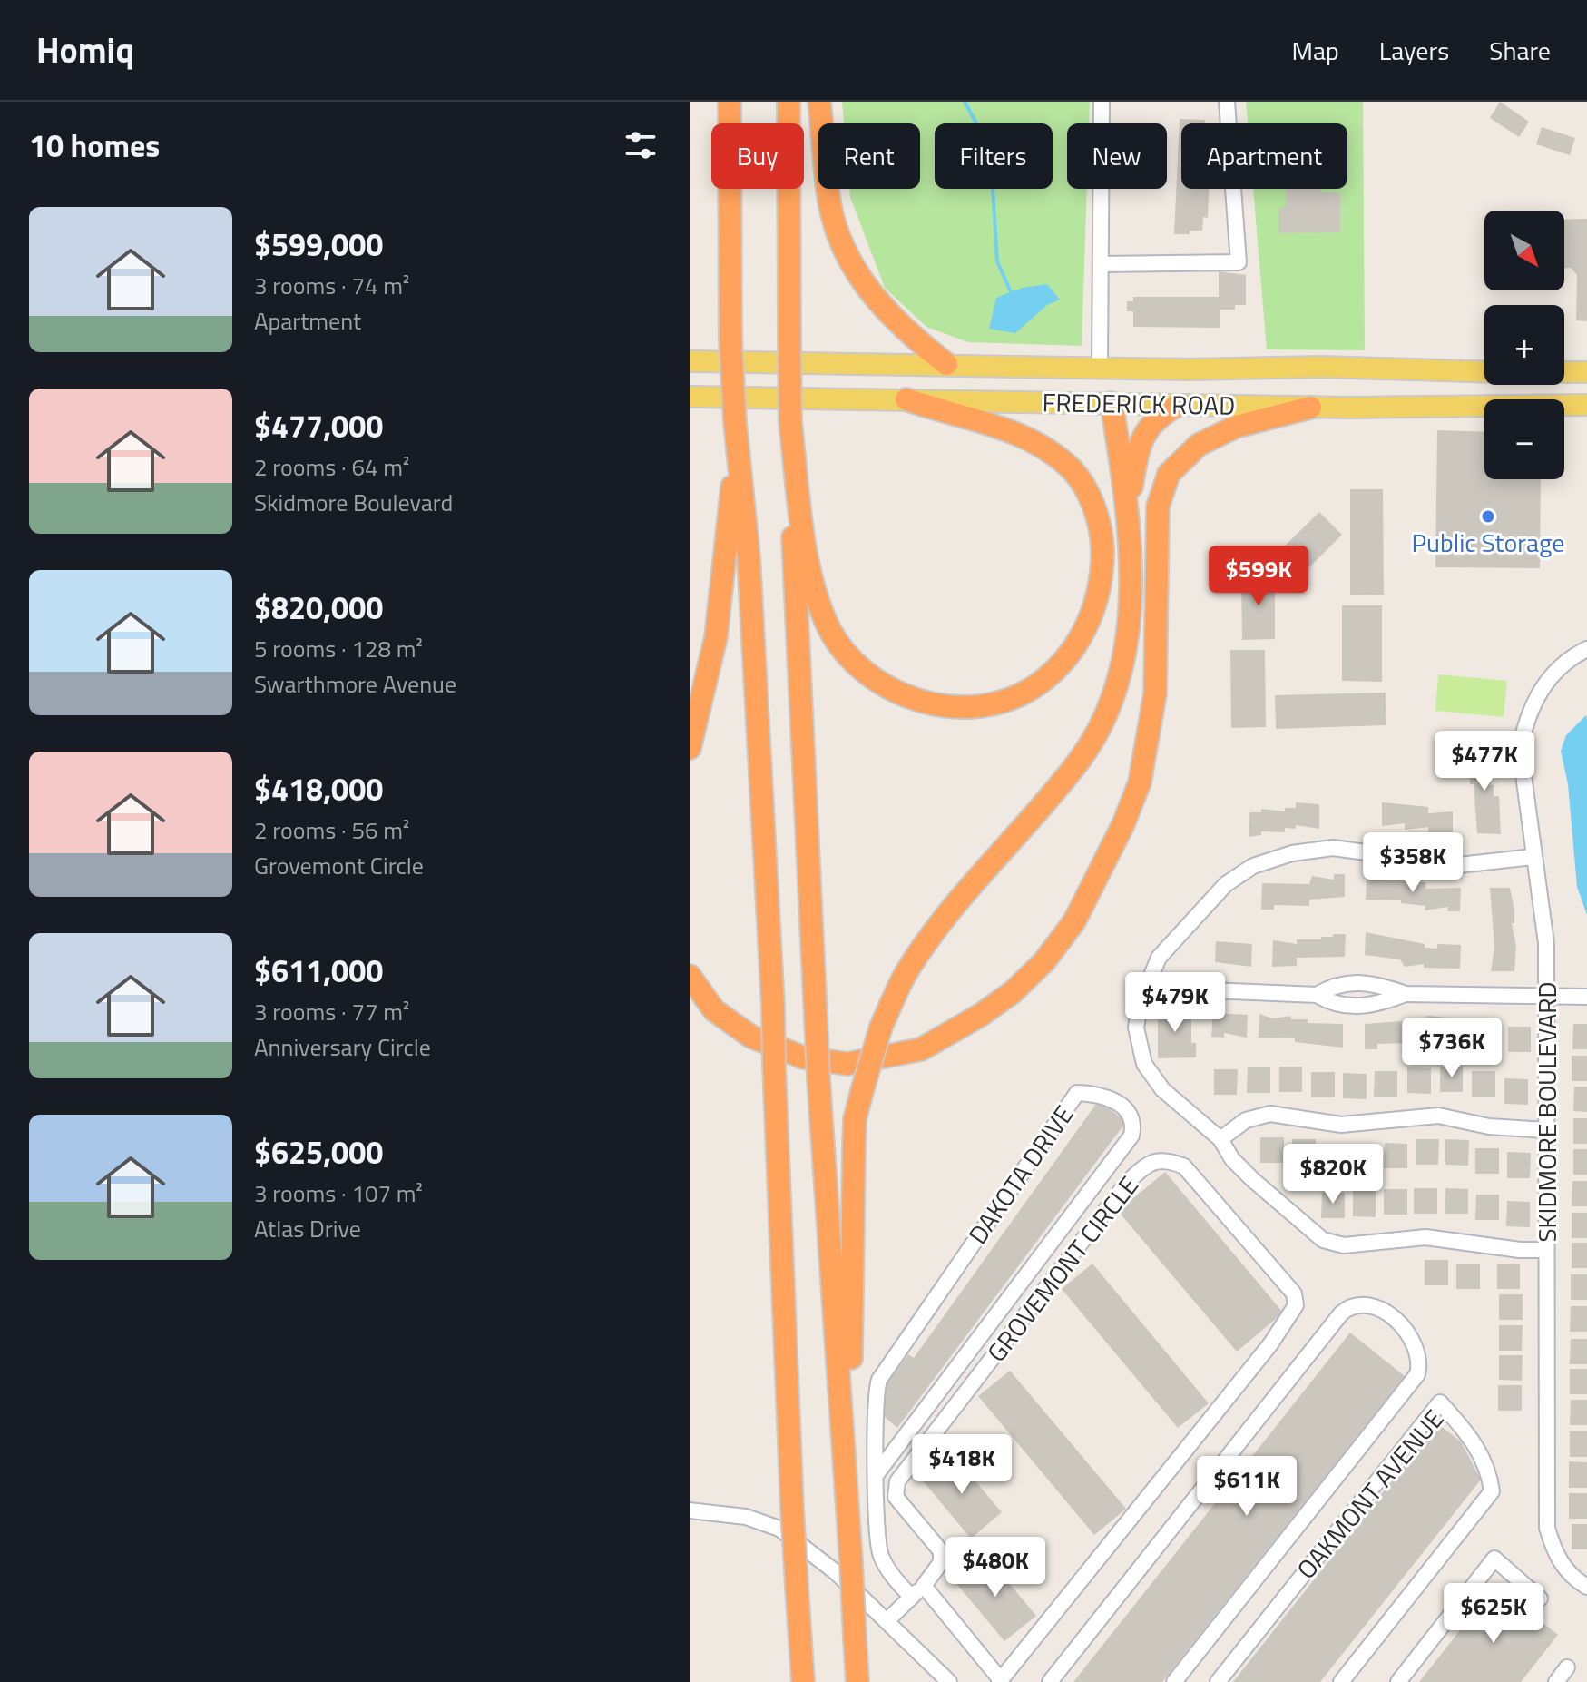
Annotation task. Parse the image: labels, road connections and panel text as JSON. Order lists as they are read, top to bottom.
{
  "streets": {
    "main road": ["FREDERICK ROAD"],
    "street": [
      "SKIDMORE BOULEVARD",
      "DAKOTA DRIVE",
      "GROVEMONT CIRCLE",
      "OAKMONT AVENUE"
    ]
  },
  "crossings": [
    ["DAKOTA DRIVE", "GROVEMONT CIRCLE"]
  ],
  "places": ["Public Storage"],
  "north": "bottom right",
  "page": {
    "header": "Homiq",
    "nav": ["Map", "Layers", "Share"],
    "heading": "10 homes",
    "chip": [
      "Buy",
      "Rent",
      "Filters",
      "New",
      "Apartment"
    ],
    "list": [
      {
        "name": "$599,000",
        "note": "3 rooms · 74 m² · Apartment"
      },
      {
        "name": "$477,000",
        "note": "2 rooms · 64 m² · Skidmore Boulevard"
      },
      {
        "name": "$820,000",
        "note": "5 rooms · 128 m² · Swarthmore Avenue"
      },
      {
        "name": "$418,000",
        "note": "2 rooms · 56 m² · Grovemont Circle"
      },
      {
        "name": "$611,000",
        "note": "3 rooms · 77 m² · Anniversary Circle"
      },
      {
        "name": "$625,000",
        "note": "3 rooms · 107 m² · Atlas Drive"
      }
    ],
    "map_buttons": ["+", "−"],
    "price": [
      "$599K",
      "$477K",
      "$358K",
      "$479K",
      "$736K",
      "$820K",
      "$418K",
      "$611K",
      "$480K",
      "$625K"
    ]
  }
}
